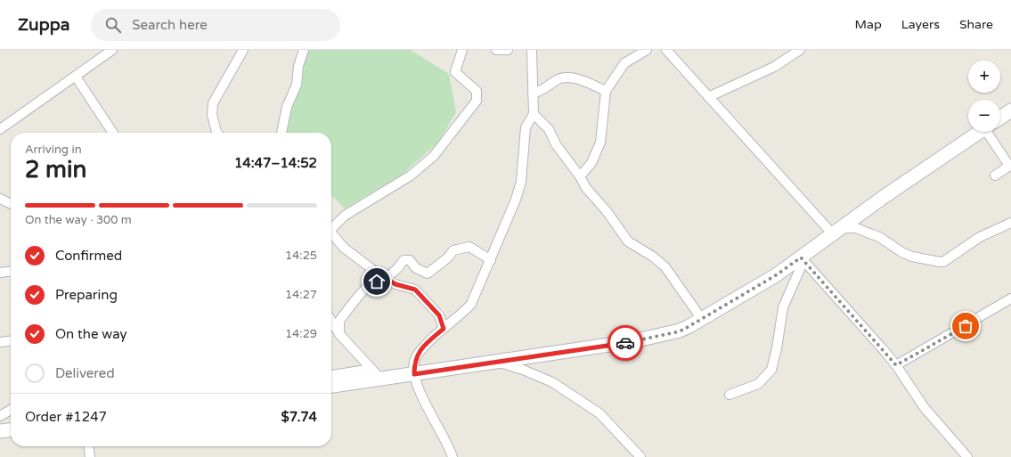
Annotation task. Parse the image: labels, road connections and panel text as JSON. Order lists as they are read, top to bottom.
{
  "page": {
    "header": "Zuppa",
    "search": "Search here",
    "nav": ["Map", "Layers", "Share"],
    "map_buttons": ["+", "−"],
    "heading": ["2 min", "Arriving in", "14:47–14:52"],
    "panel": ["Order #1247", "$7.74"],
    "bar": "On the way · 300 m",
    "list": [
      ["Confirmed", "14:25"],
      ["Preparing", "14:27"],
      ["On the way", "14:29"],
      "Delivered"
    ]
  }
}
